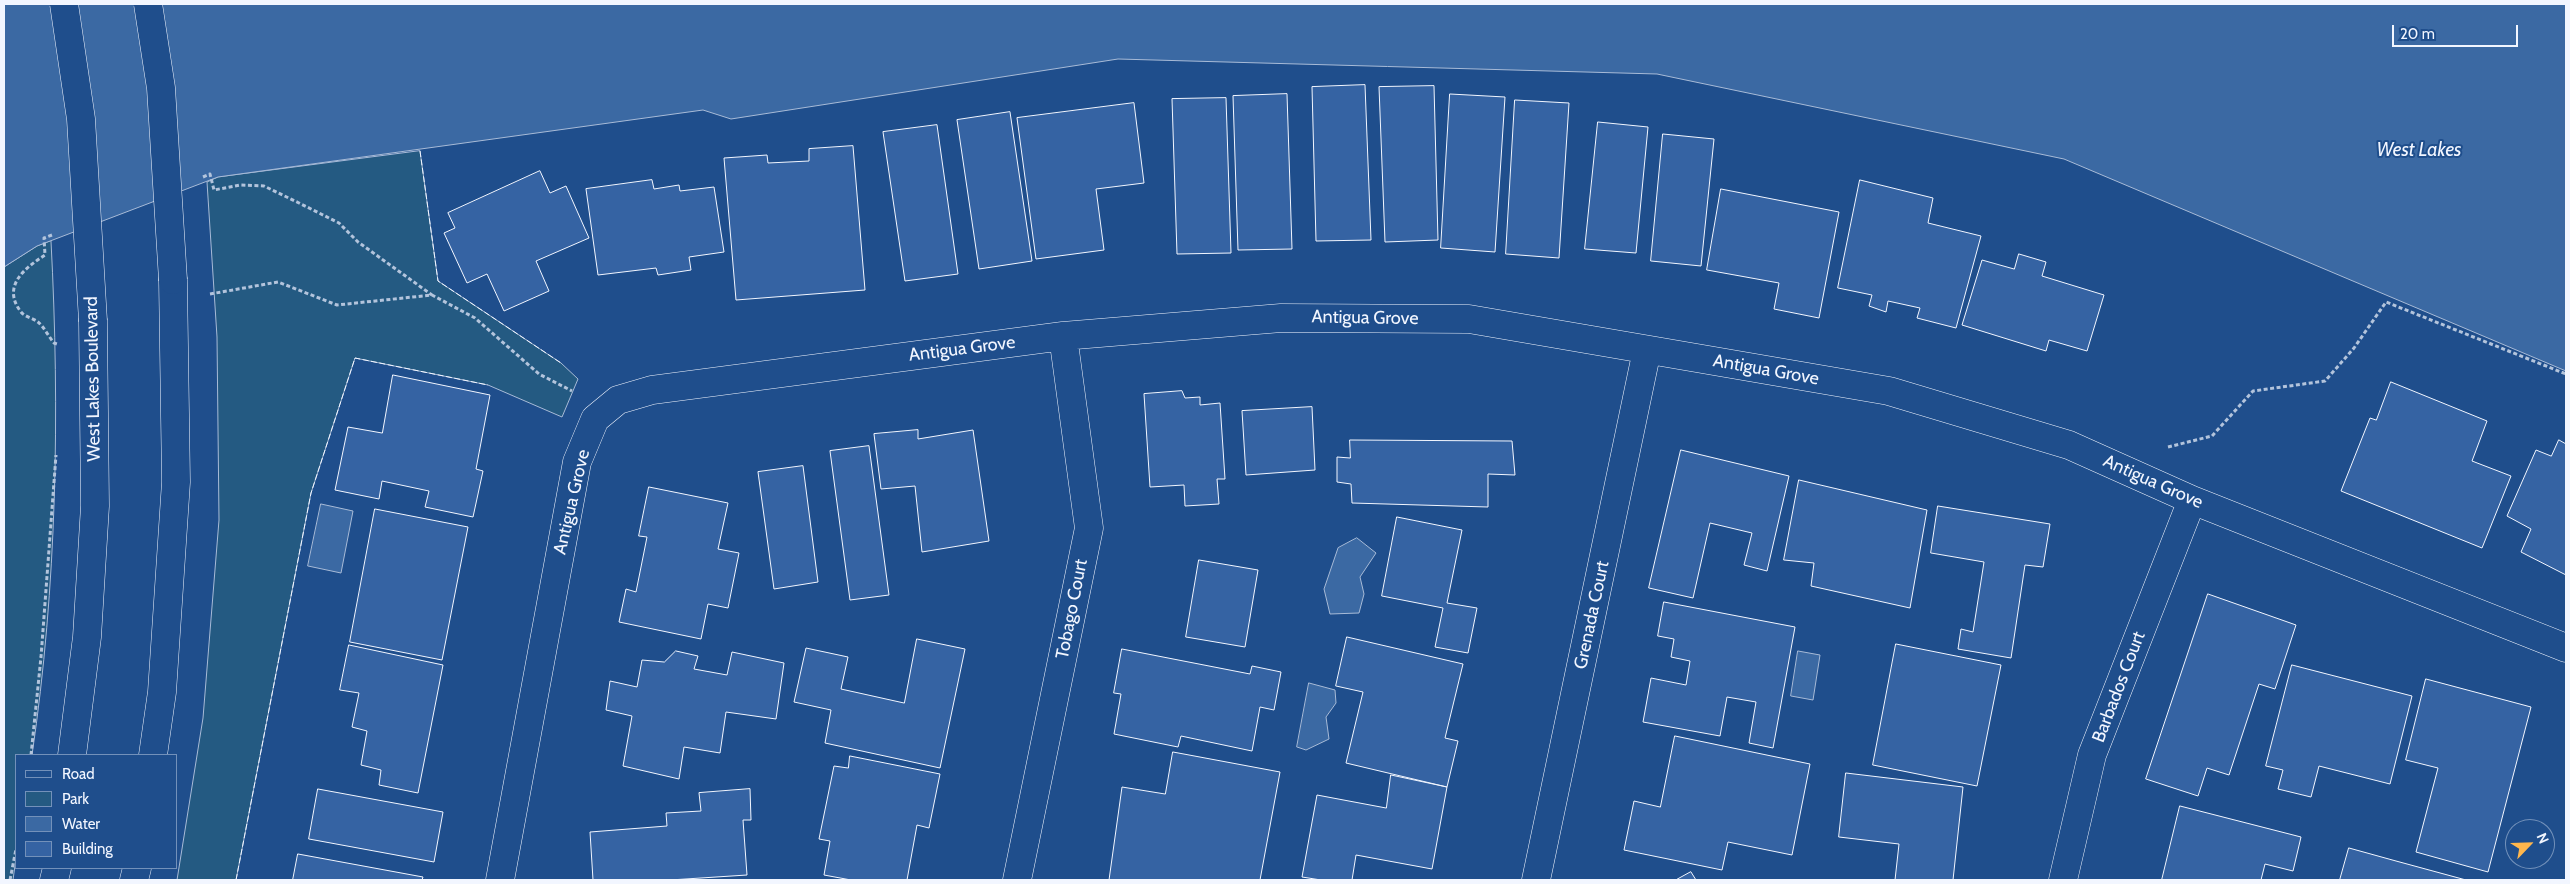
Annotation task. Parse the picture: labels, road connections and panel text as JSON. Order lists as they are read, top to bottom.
{
  "streets": {
    "street": [
      "Antigua Grove",
      "West Lakes Boulevard",
      "Tobago Court",
      "Grenada Court",
      "Barbados Court"
    ]
  },
  "crossings": [
    ["Antigua Grove", "Tobago Court"],
    ["Antigua Grove", "Grenada Court"],
    ["Antigua Grove", "Barbados Court"]
  ],
  "water": ["West Lakes"],
  "legend": [
    "Road",
    "Park",
    "Water",
    "Building"
  ],
  "scale_bar": "20 m",
  "north": "top right"
}
